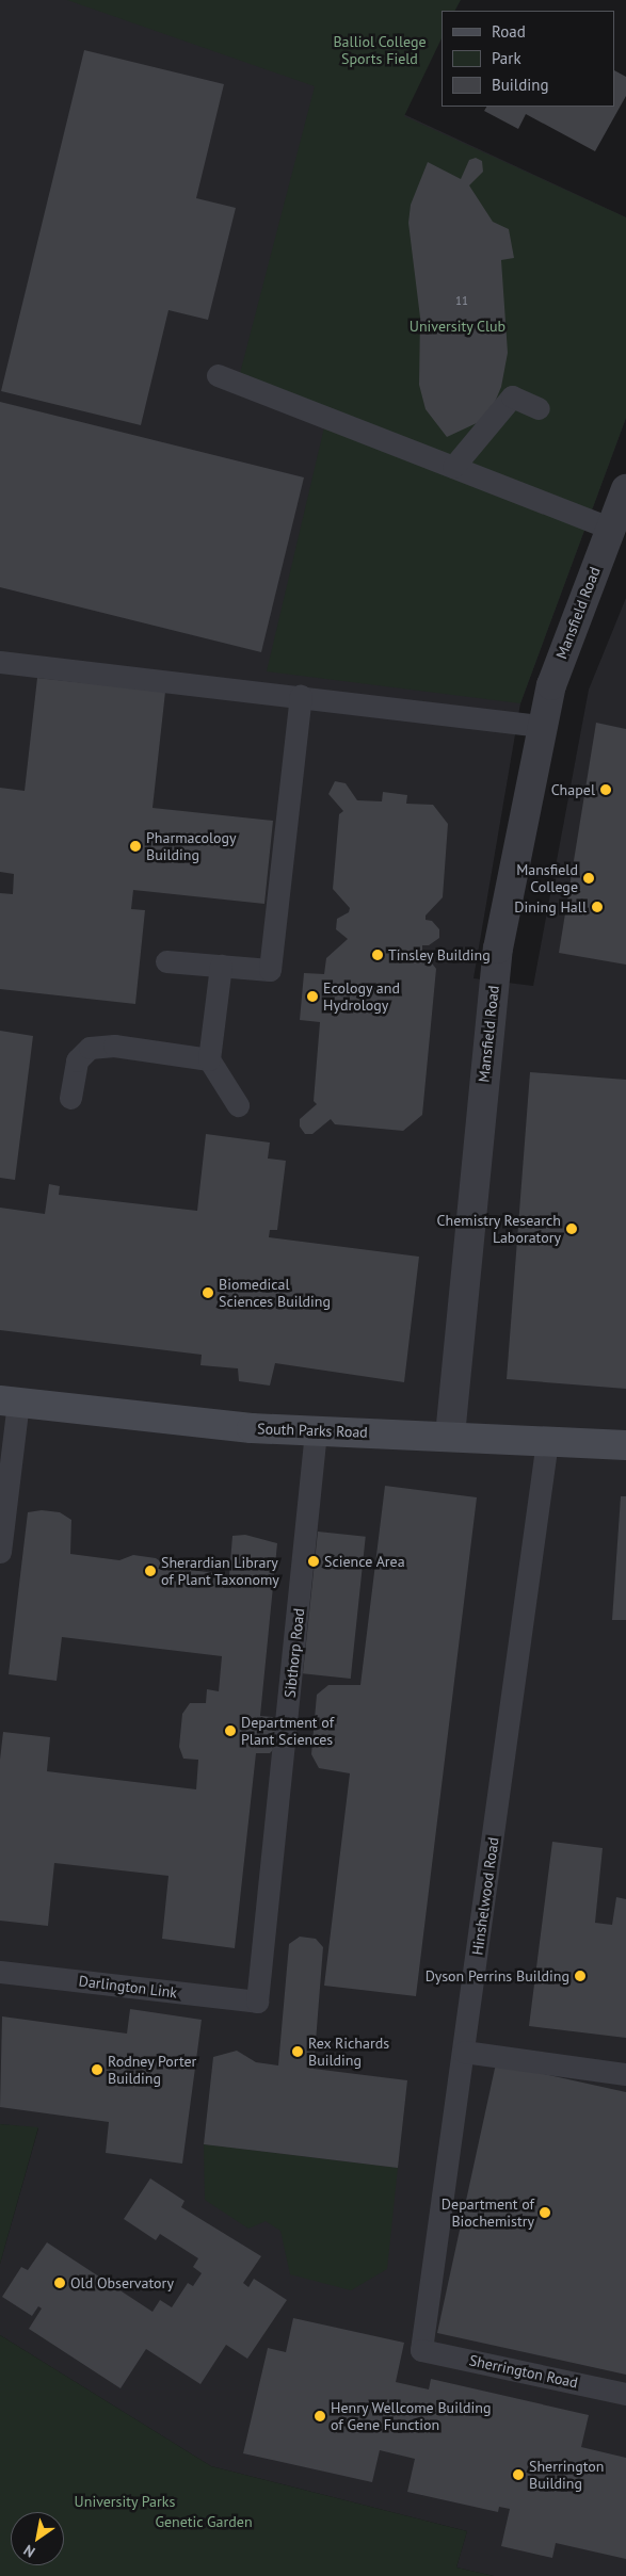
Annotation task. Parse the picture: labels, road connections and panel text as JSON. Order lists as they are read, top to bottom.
{
  "streets": {
    "street": ["Mansfield Road", "South Parks Road"],
    "lane": [
      "Sibthorp Road",
      "Hinshelwood Road",
      "Darlington Link",
      "Sherrington Road"
    ]
  },
  "crossings": [
    ["Mansfield Road", "South Parks Road"],
    ["South Parks Road", "Sibthorp Road"],
    ["South Parks Road", "Hinshelwood Road"],
    ["Sibthorp Road", "Darlington Link"],
    ["Hinshelwood Road", "Sherrington Road"]
  ],
  "parks": [
    "Balliol College Sports Field",
    "University Club",
    "University Parks",
    "Genetic Garden"
  ],
  "places": [
    "Chapel",
    "Pharmacology Building",
    "Mansfield College",
    "Dining Hall",
    "Tinsley Building",
    "Ecology and Hydrology",
    "Chemistry Research Laboratory",
    "Biomedical Sciences Building",
    "Science Area",
    "Sherardian Library of Plant Taxonomy",
    "Department of Plant Sciences",
    "Dyson Perrins Building",
    "Rex Richards Building",
    "Rodney Porter Building",
    "Department of Biochemistry",
    "Old Observatory",
    "Henry Wellcome Building of Gene Function",
    "Sherrington Building"
  ],
  "house_numbers": ["11"],
  "legend": ["Road", "Park", "Building"],
  "north": "bottom left"
}
